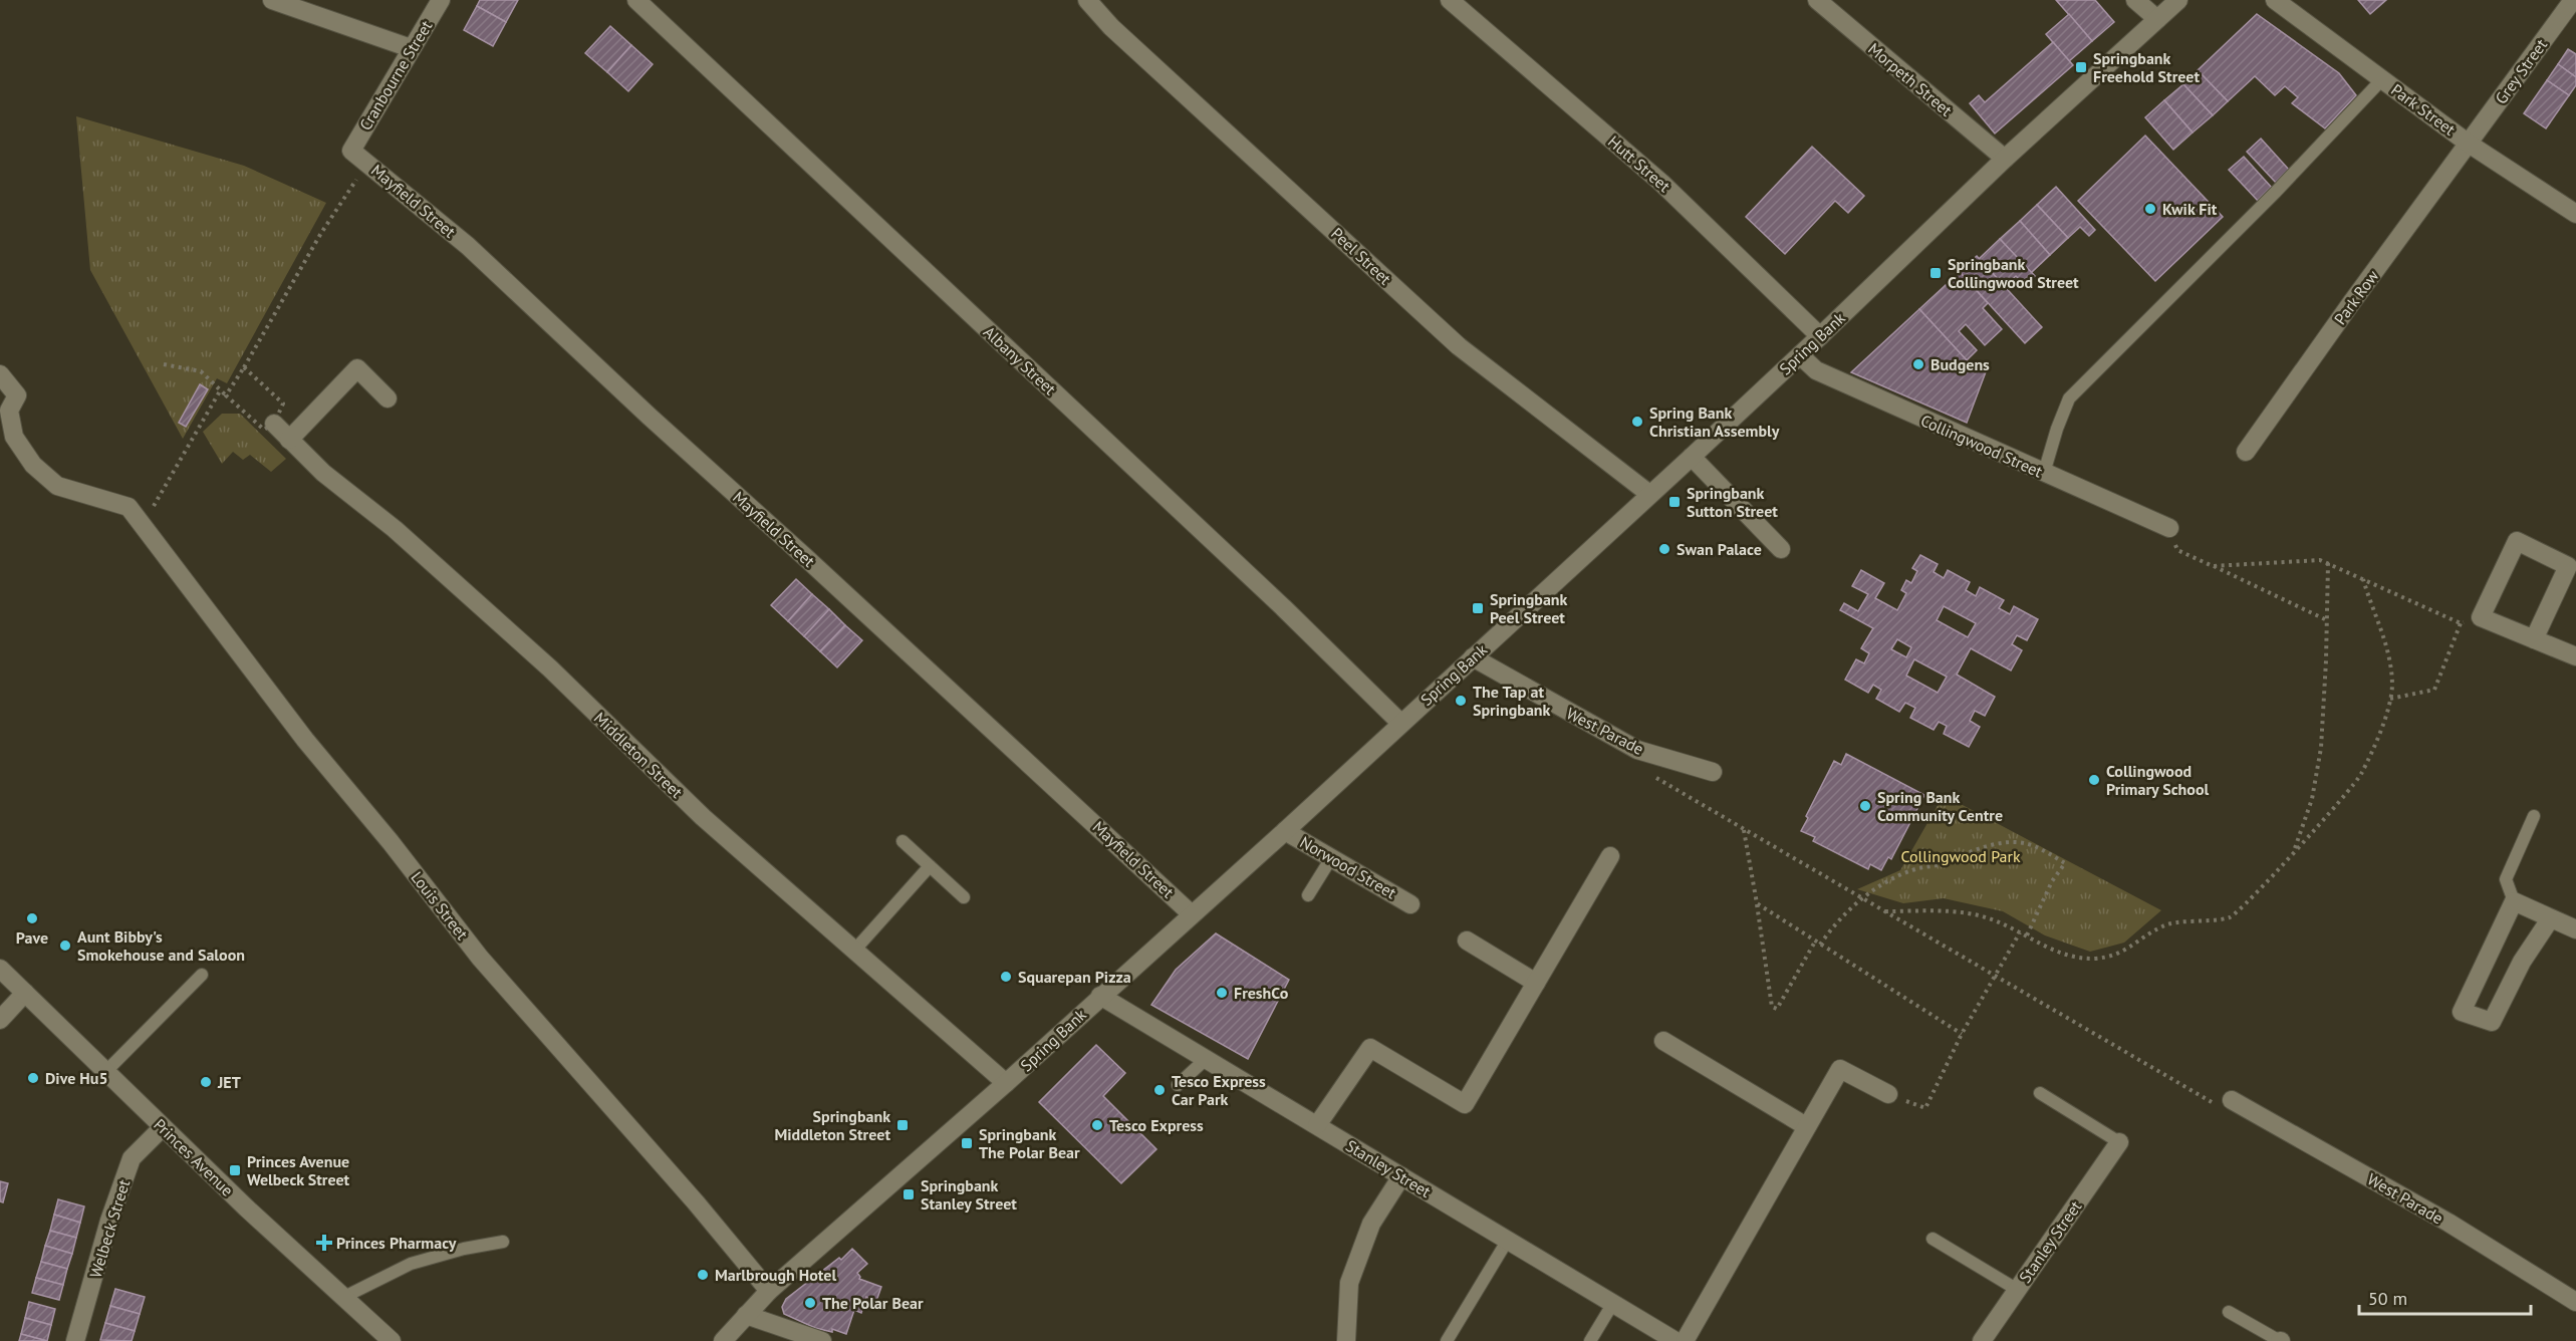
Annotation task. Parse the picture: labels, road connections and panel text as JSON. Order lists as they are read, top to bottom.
{
  "streets": {
    "street": [
      "Grey Street",
      "Cranbourne Street",
      "Morpeth Street",
      "Park Street",
      "Hutt Street",
      "Mayfield Street",
      "Peel Street",
      "Park Row",
      "Spring Bank",
      "Albany Street",
      "Collingwood Street",
      "West Parade",
      "Middleton Street",
      "Norwood Street",
      "Louis Street",
      "Princes Avenue",
      "Stanley Street",
      "Welbeck Street"
    ]
  },
  "crossings": [
    ["Grey Street", "Park Street"],
    ["Grey Street", "Park Row"],
    ["Cranbourne Street", "Mayfield Street"],
    ["Morpeth Street", "Spring Bank"],
    ["Park Street", "Park Row"],
    ["Hutt Street", "Spring Bank"],
    ["Mayfield Street", "Spring Bank"],
    ["Peel Street", "Spring Bank"],
    ["Spring Bank", "Albany Street"],
    ["Spring Bank", "Collingwood Street"],
    ["Spring Bank", "West Parade"],
    ["Spring Bank", "Middleton Street"],
    ["Spring Bank", "Norwood Street"],
    ["Spring Bank", "Louis Street"],
    ["Spring Bank", "Stanley Street"],
    ["Princes Avenue", "Welbeck Street"]
  ],
  "parks": ["Collingwood Park"],
  "places": {
    "transit": [
      "Springbank Freehold Street",
      "Springbank Collingwood Street",
      "Springbank Sutton Street",
      "Springbank Peel Street",
      "Springbank Middleton Street",
      "Springbank The Polar Bear",
      "Princes Avenue Welbeck Street",
      "Springbank Stanley Street"
    ],
    "other": [
      "Kwik Fit",
      "Budgens",
      "Spring Bank Christian Assembly",
      "Swan Palace",
      "The Tap at Springbank",
      "Collingwood Primary School",
      "Spring Bank Community Centre",
      "Pave",
      "Aunt Bibby's Smokehouse and Saloon",
      "Squarepan Pizza",
      "FreshCo",
      "Dive Hu5",
      "JET",
      "Tesco Express Car Park",
      "Tesco Express",
      "Marlbrough Hotel",
      "The Polar Bear"
    ],
    "health": ["Princes Pharmacy"]
  },
  "scale_bar": "50 m"
}
